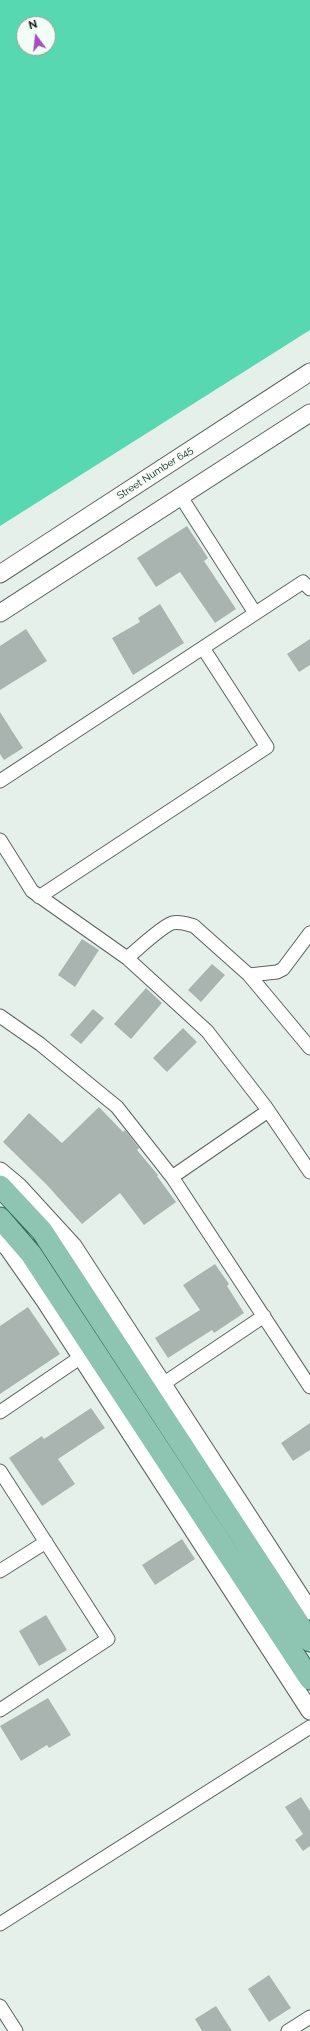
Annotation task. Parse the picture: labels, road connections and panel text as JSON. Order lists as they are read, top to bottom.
{
  "streets": {
    "street": ["Street Number 645"]
  },
  "north": "top"
}
